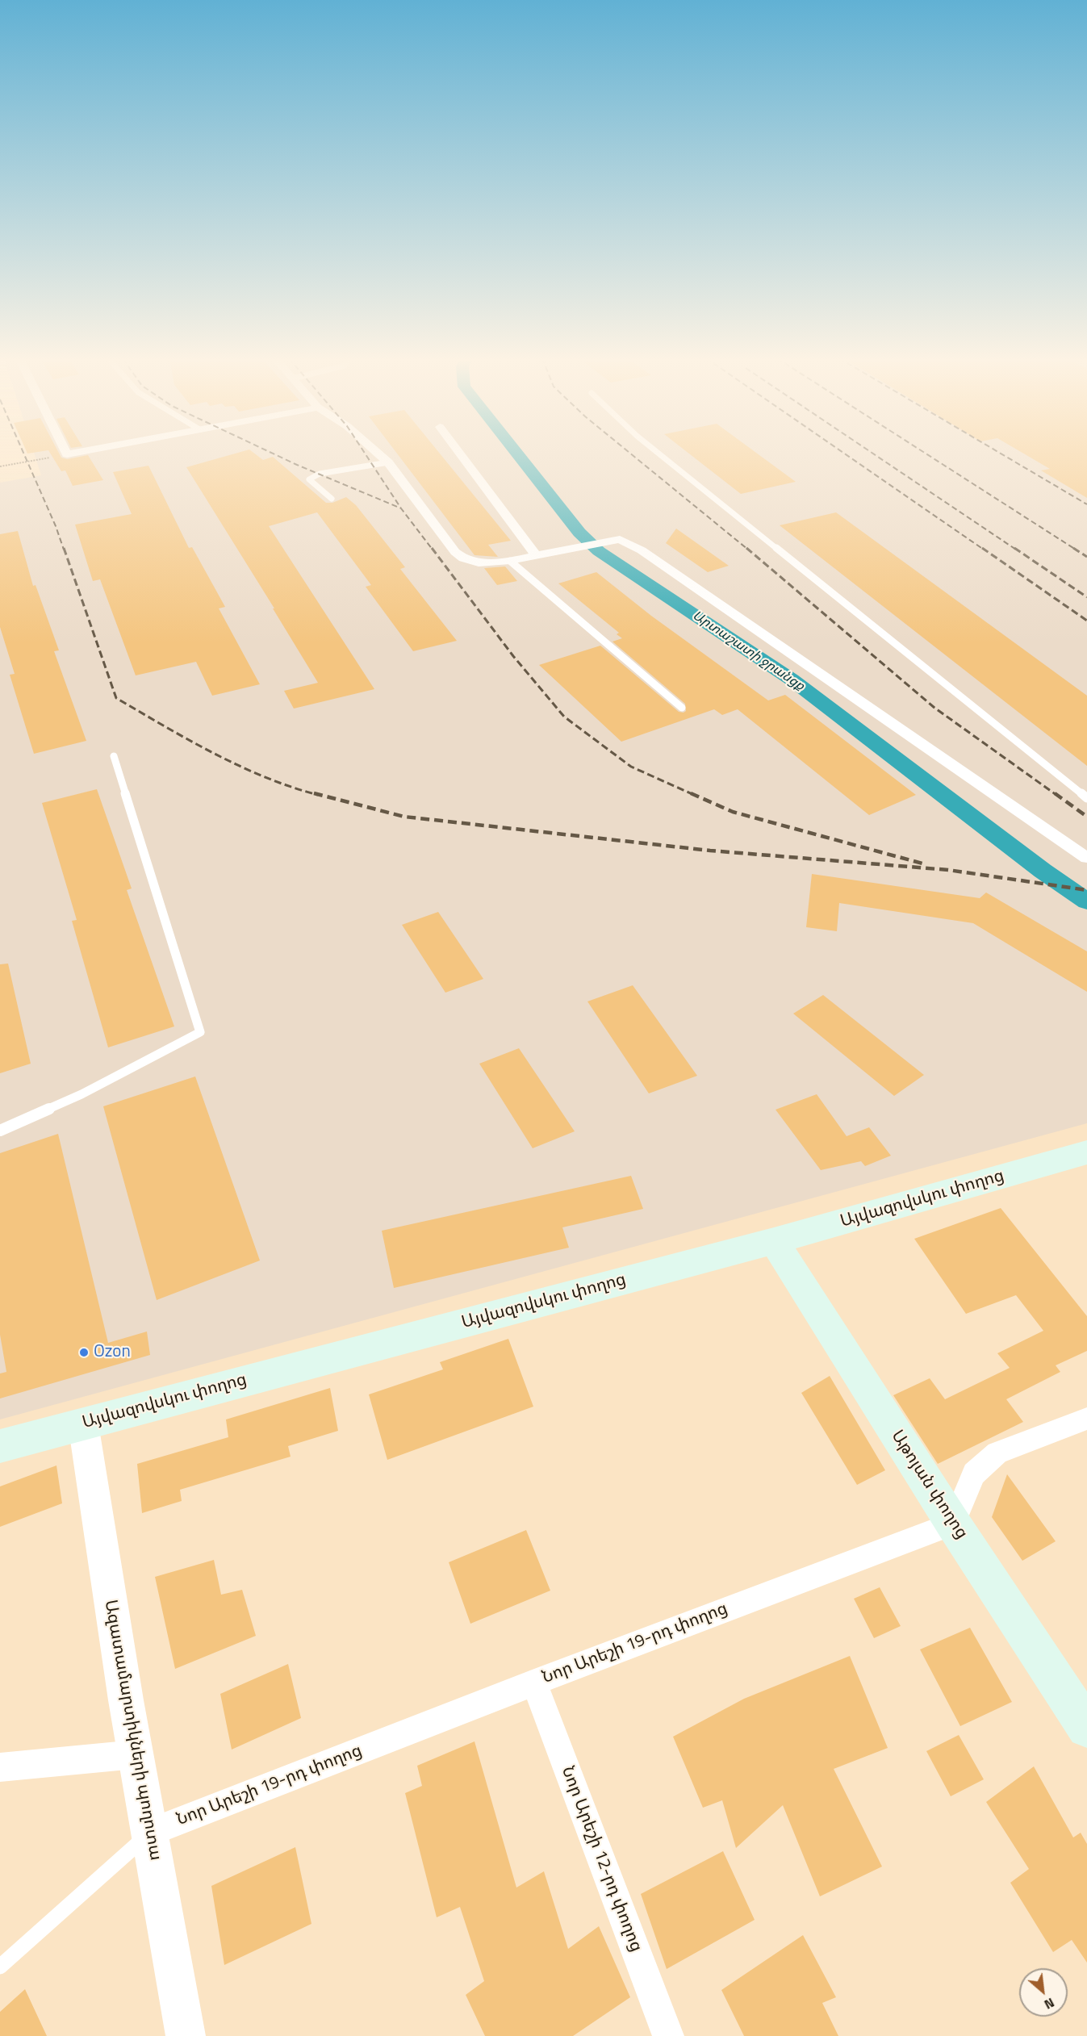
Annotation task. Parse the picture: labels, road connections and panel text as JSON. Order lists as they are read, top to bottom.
{
  "streets": {
    "main road": ["Այվազովսկու փողոց", "Աթոյան փողոց"],
    "street": ["Նոր Արեշի 19-րդ փողոց", "Ազատամարտիկների պողոտա", "Նոր Արեշի 12-րդ փողոց"]
  },
  "crossings": [
    ["Այվազովսկու փողոց", "Աթոյան փողոց"],
    ["Այվազովսկու փողոց", "Ազատամարտիկների պողոտա"],
    ["Աթոյան փողոց", "Նոր Արեշի 19-րդ փողոց"],
    ["Նոր Արեշի 19-րդ փողոց", "Ազատամարտիկների պողոտա"],
    ["Նոր Արեշի 19-րդ փողոց", "Նոր Արեշի 12-րդ փողոց"]
  ],
  "water": ["Արտաշատի ջրանցք"],
  "places": ["Ozon"],
  "north": "bottom right"
}
